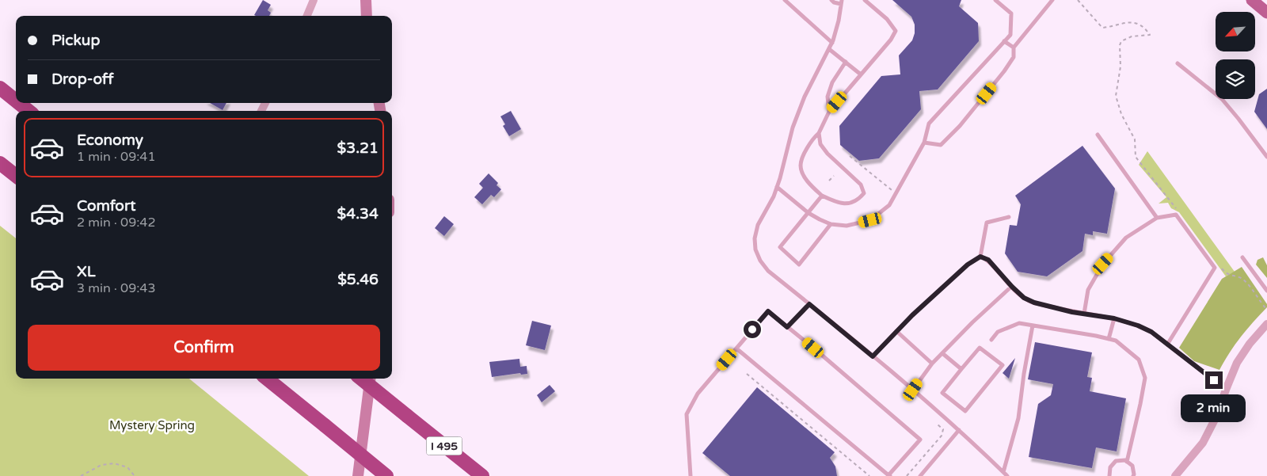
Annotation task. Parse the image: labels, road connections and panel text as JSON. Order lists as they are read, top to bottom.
{
  "streets": {
    "highway": ["I 495"]
  },
  "parks": ["Mystery Spring"],
  "north": "bottom left",
  "page": {
    "banner": ["Pickup", "Drop-off"],
    "list": [
      {
        "name": "Economy",
        "note": "1 min · 09:41",
        "value": "$3.21"
      },
      {
        "name": "Comfort",
        "note": "2 min · 09:42",
        "value": "$4.34"
      },
      {
        "name": "XL",
        "note": "3 min · 09:43",
        "value": "$5.46"
      }
    ],
    "buttons": "Confirm",
    "bubble": "2 min"
  }
}
